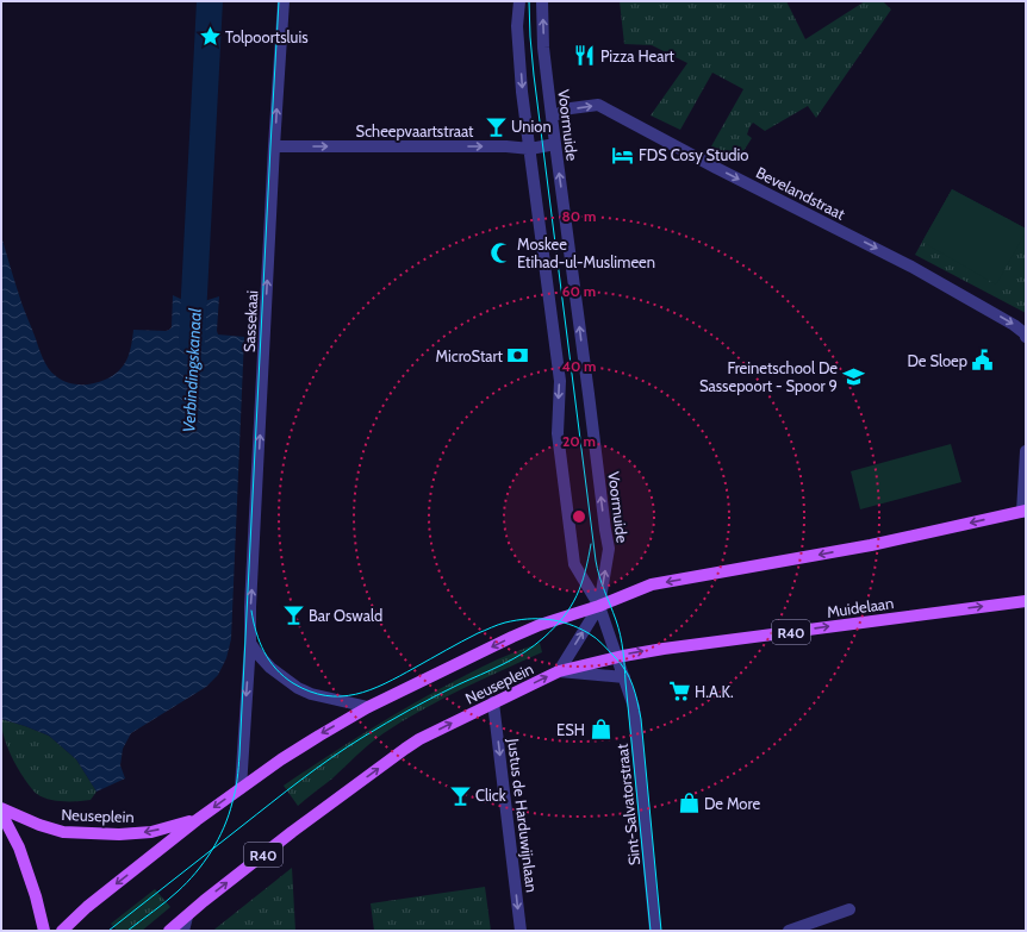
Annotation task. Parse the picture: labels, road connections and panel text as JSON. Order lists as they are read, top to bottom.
{
  "streets": {
    "main road": ["Muidelaan", "R40", "Neuseplein"],
    "street": [
      "Voormuide",
      "Scheepvaartstraat",
      "Bevelandstraat",
      "Sassekaai",
      "Sint-Salvatorstraat",
      "Justus de Harduwijnlaan"
    ]
  },
  "crossings": [
    ["Voormuide", "Scheepvaartstraat"],
    ["Voormuide", "Bevelandstraat"],
    ["Voormuide", "Neuseplein"],
    ["Voormuide", "Sint-Salvatorstraat"],
    ["Scheepvaartstraat", "Sassekaai"],
    ["Muidelaan", "Neuseplein"],
    ["Muidelaan", "Sint-Salvatorstraat"],
    ["Neuseplein", "Sint-Salvatorstraat"],
    ["Neuseplein", "Justus de Harduwijnlaan"]
  ],
  "one_way": [
    "Scheepvaartstraat",
    "Bevelandstraat",
    "Sassekaai",
    "Justus de Harduwijnlaan"
  ],
  "water": ["Verbindingskanaal"],
  "places": {
    "place": ["Tolpoortsluis"],
    "restaurant": ["Pizza Heart"],
    "bar": ["Union", "Bar Oswald", "Click"],
    "hotel": ["FDS Cosy Studio"],
    "mosque": ["Moskee Etihad-ul-Muslimeen"],
    "bank": ["MicroStart"],
    "public building": ["De Sloep"],
    "school or university": ["Freinetschool De Sassepoort - Spoor 9"],
    "supermarket": ["H.A.K."],
    "shop": ["ESH", "De More"]
  },
  "rings": [
    "80 m",
    "60 m",
    "40 m",
    "20 m"
  ]
}
